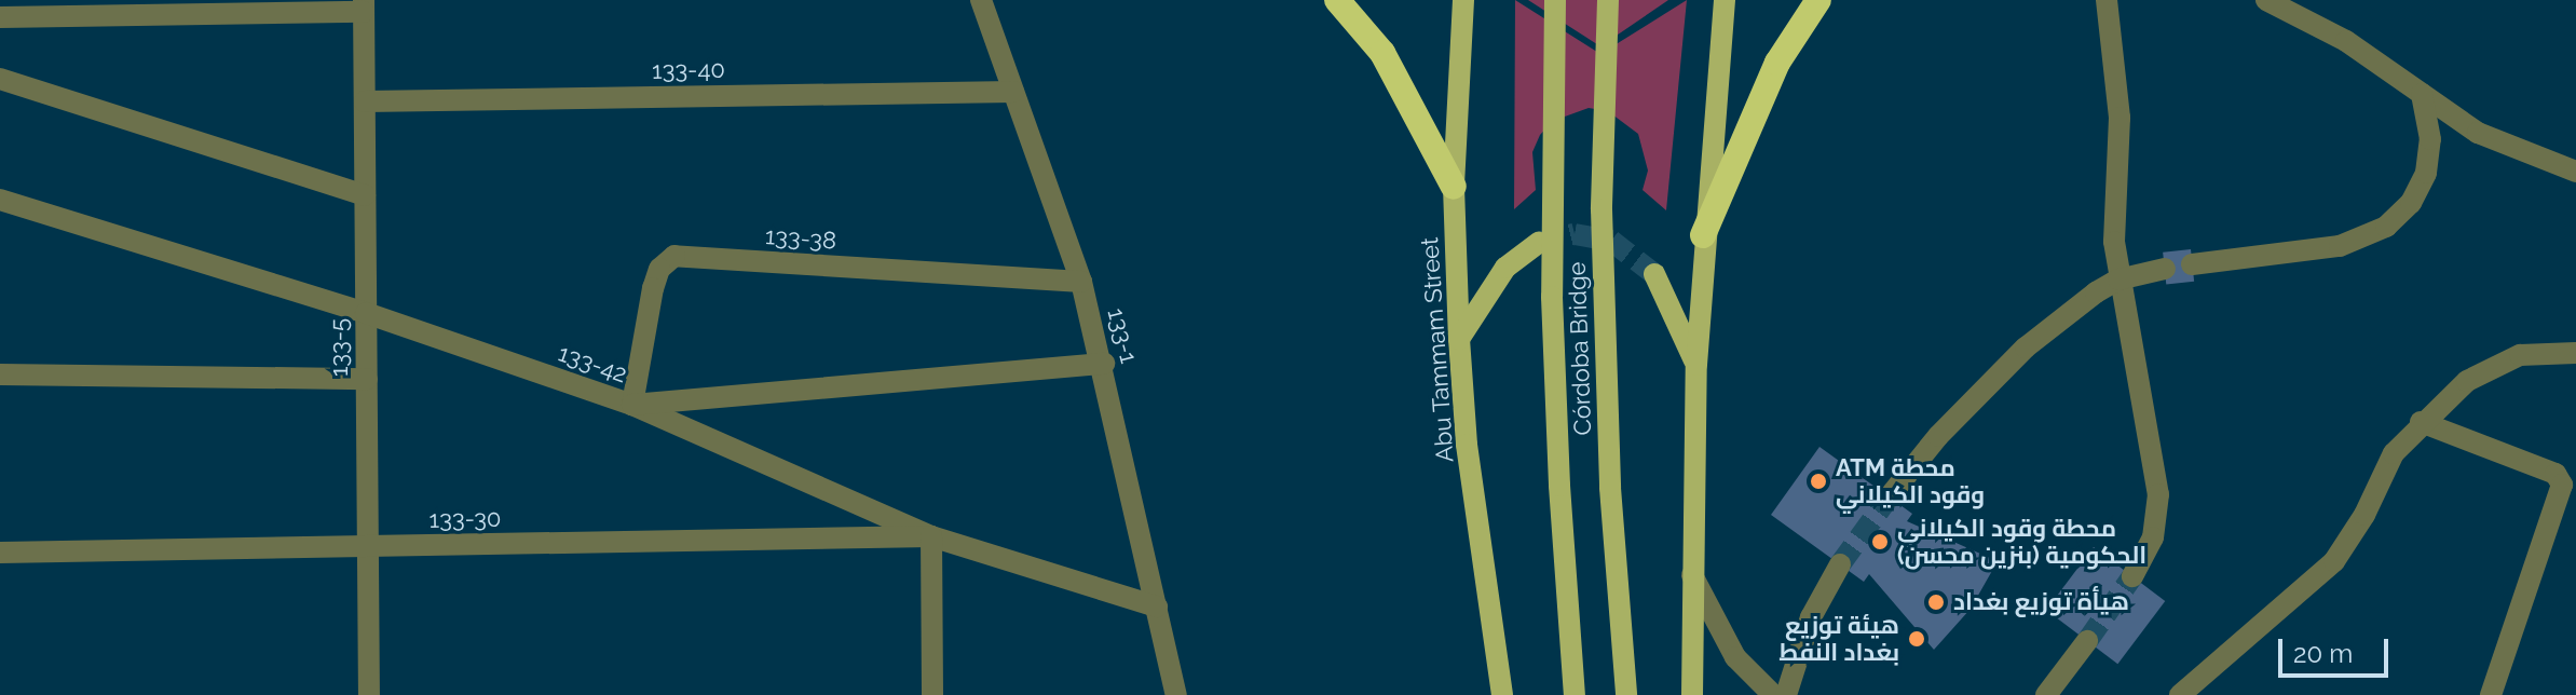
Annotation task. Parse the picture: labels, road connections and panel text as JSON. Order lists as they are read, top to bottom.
{
  "streets": {
    "main road": ["Córdoba Bridge", "Abu Tammam Street"],
    "street": [
      "133-40",
      "133-38",
      "133-1",
      "133-5",
      "133-42",
      "133-30"
    ]
  },
  "crossings": [
    ["133-40", "133-1"],
    ["133-40", "133-5"],
    ["133-38", "133-1"],
    ["133-38", "133-42"],
    ["133-1", "133-42"],
    ["133-5", "133-42"],
    ["133-5", "133-30"],
    ["133-42", "133-30"]
  ],
  "places": [
    "ATM محطة وقود الكيلاني",
    "محطة وقود الكيلاني الحكومية (بنزين محسن)",
    "هيأة توزيع بغداد",
    "هيئة توزيع بغداد النفط"
  ],
  "scale_bar": "20 m"
}
